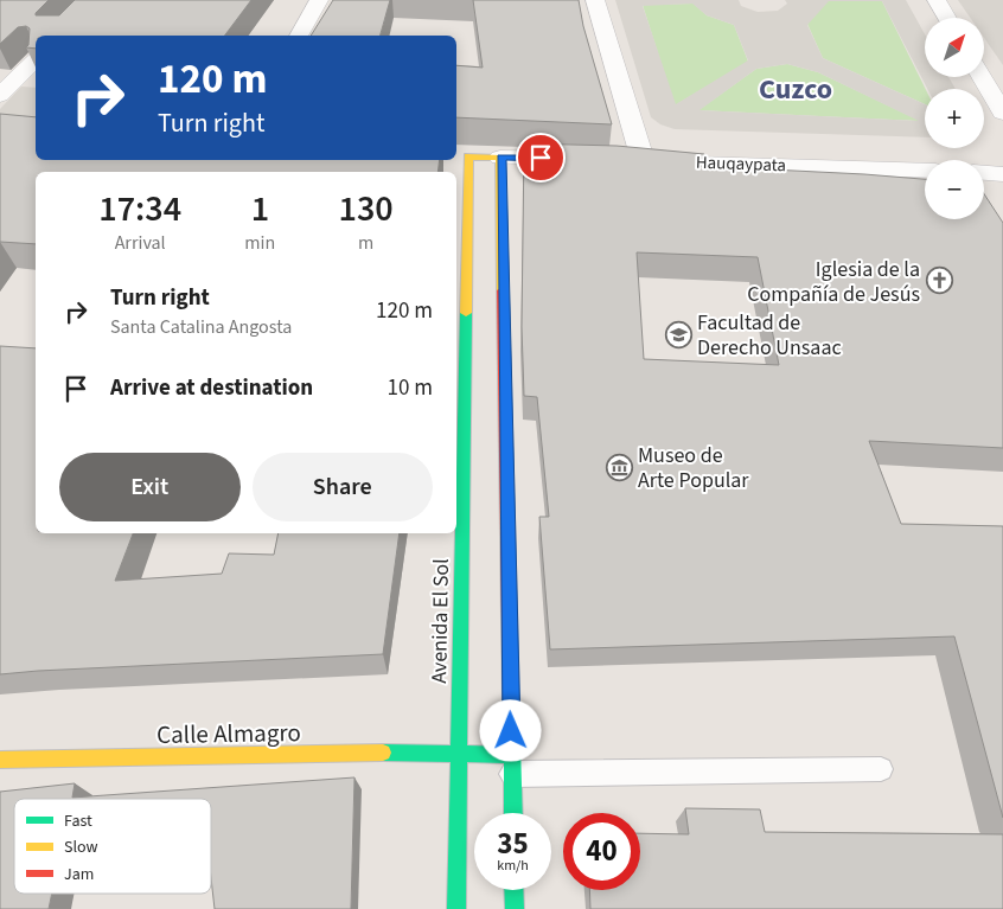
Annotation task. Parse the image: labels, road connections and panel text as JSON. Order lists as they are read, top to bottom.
{
  "streets": {
    "street": ["Hauqaypata", "Avenida El Sol", "Calle Almagro"]
  },
  "crossings": [
    ["Avenida El Sol", "Calle Almagro"]
  ],
  "districts": ["Cuzco"],
  "places": {
    "church": ["Iglesia de la Compañía de Jesús"],
    "school or university": ["Facultad de Derecho Unsaac"],
    "museum": ["Museo de Arte Popular"]
  },
  "legend": ["Fast", "Slow", "Jam"],
  "north": "top right",
  "page": {
    "map_buttons": ["+", "−"],
    "turn": ["120 m", "Turn right"],
    "eta": [
      "17:34",
      "Arrival",
      "1",
      "min",
      "130",
      "m"
    ],
    "list": [
      {
        "name": "Turn right",
        "note": "Santa Catalina Angosta",
        "value": "120 m"
      },
      {
        "name": "Arrive at destination",
        "value": "10 m"
      }
    ],
    "buttons": ["Exit", "Share"],
    "speed": "35 km/h",
    "limit": "40"
  }
}
